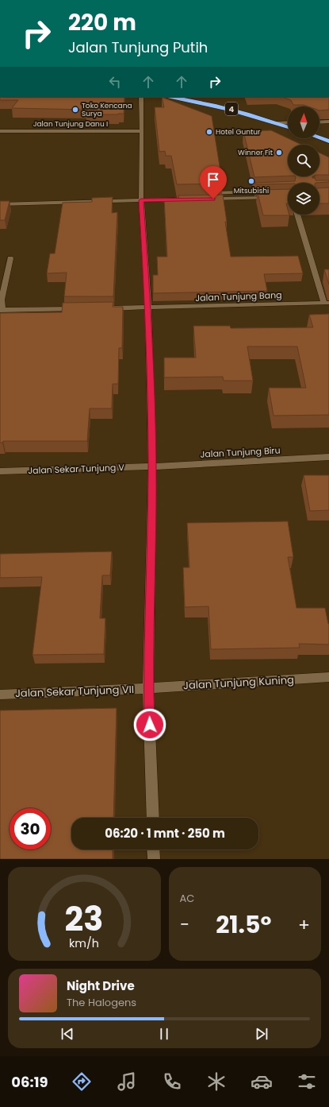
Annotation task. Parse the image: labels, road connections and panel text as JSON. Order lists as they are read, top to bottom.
{
  "streets": {
    "highway": ["4"],
    "street": [
      "Jalan Tunjung Danu I",
      "Jalan Tunjung Bang",
      "Jalan Tunjung Biru",
      "Jalan Sekar Tunjung V",
      "Jalan Tunjung Kuning",
      "Jalan Sekar Tunjung VII"
    ]
  },
  "crossings": [
    ["Jalan Tunjung Biru", "Jalan Sekar Tunjung V"],
    ["Jalan Tunjung Kuning", "Jalan Sekar Tunjung VII"]
  ],
  "places": [
    "Toko Kencana Surya",
    "Hotel Guntur",
    "Winner Fit",
    "Mitsubishi"
  ],
  "north": "top",
  "page": {
    "turn": ["220 m", "Jalan Tunjung Putih"],
    "limit": "30",
    "trip": "06:20 · 1 mnt · 250 m",
    "tile": "AC",
    "heat": ["−", "21.5°", "+"],
    "song": ["Night Drive", "The Halogens"],
    "tabs": "06:19",
    "gauge": ["23", "km/h"]
  }
}
